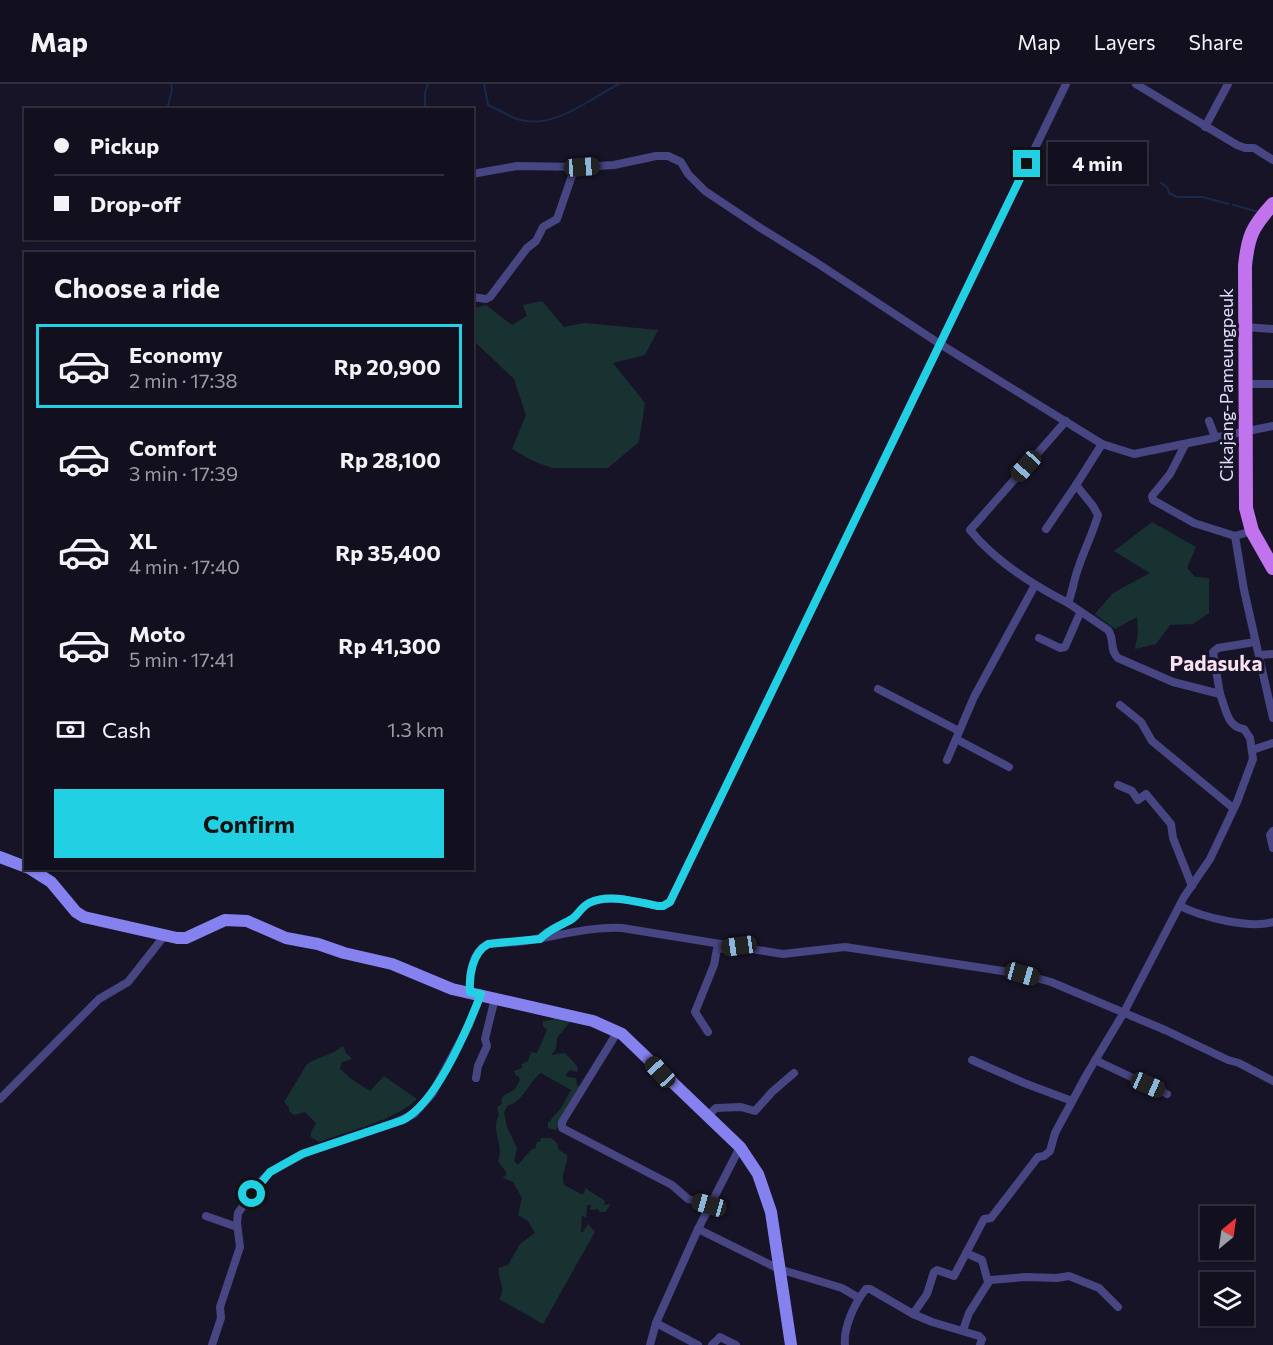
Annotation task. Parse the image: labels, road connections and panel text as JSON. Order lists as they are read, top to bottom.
{
  "streets": {
    "main road": ["Cikajang-Pameungpeuk"]
  },
  "districts": ["Padasuka"],
  "north": "top right",
  "page": {
    "header": "Map",
    "nav": ["Map", "Layers", "Share"],
    "banner": ["Pickup", "Drop-off"],
    "bubble": "4 min",
    "heading": "Choose a ride",
    "list": [
      {
        "name": "Economy",
        "note": "2 min · 17:38",
        "value": "Rp 20,900"
      },
      {
        "name": "Comfort",
        "note": "3 min · 17:39",
        "value": "Rp 28,100"
      },
      {
        "name": "XL",
        "note": "4 min · 17:40",
        "value": "Rp 35,400"
      },
      {
        "name": "Moto",
        "note": "5 min · 17:41",
        "value": "Rp 41,300"
      }
    ],
    "pay": ["Cash", "1.3 km"],
    "buttons": "Confirm"
  }
}
